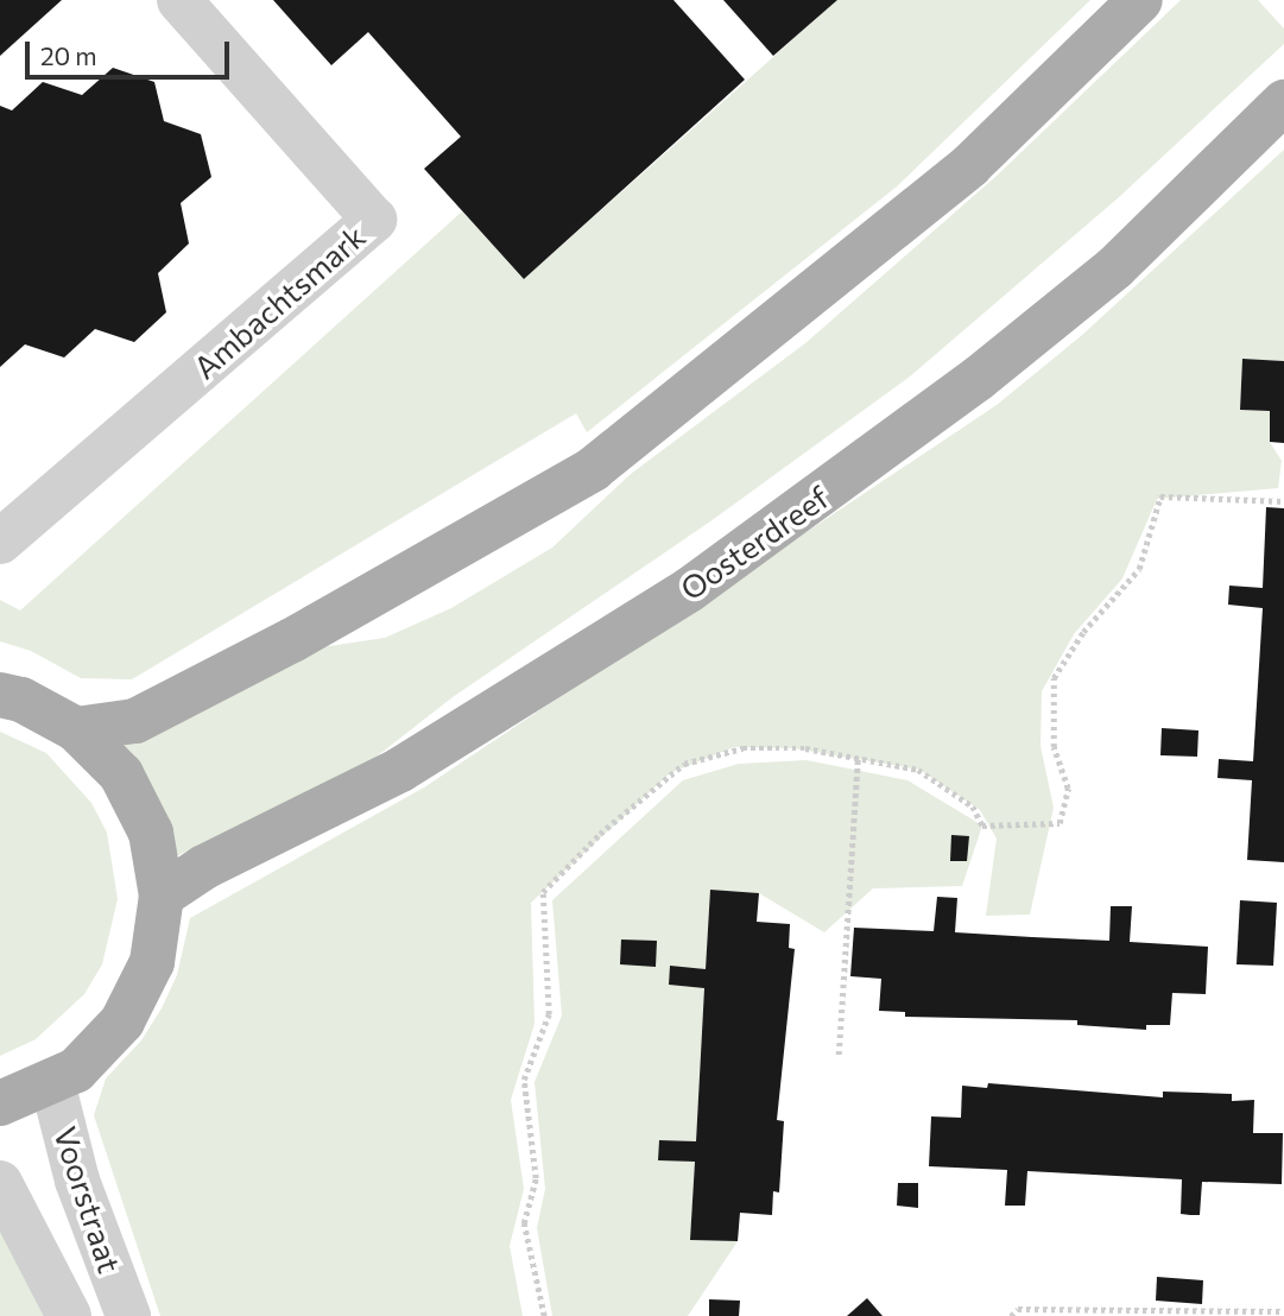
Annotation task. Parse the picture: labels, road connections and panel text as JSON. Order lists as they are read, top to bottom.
{
  "streets": {
    "main road": ["Oosterdreef"],
    "street": ["Ambachtsmark", "Voorstraat"]
  },
  "scale_bar": "20 m"
}
